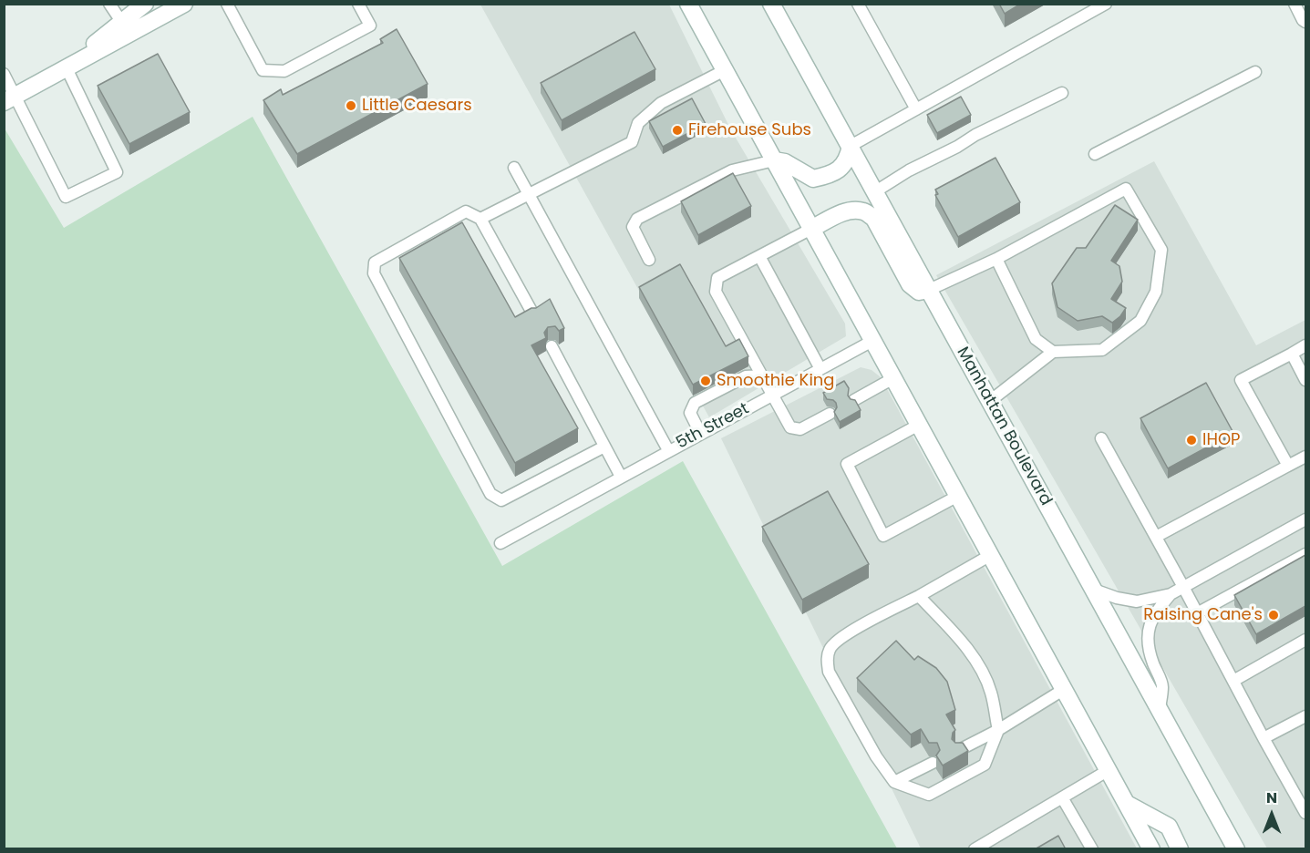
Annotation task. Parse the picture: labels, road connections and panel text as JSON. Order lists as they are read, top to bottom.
{
  "streets": {
    "street": ["Manhattan Boulevard"],
    "lane": ["5th Street"]
  },
  "places": [
    "Little Caesars",
    "Firehouse Subs",
    "Smoothie King",
    "IHOP",
    "Raising Cane's"
  ],
  "north": "top"
}
